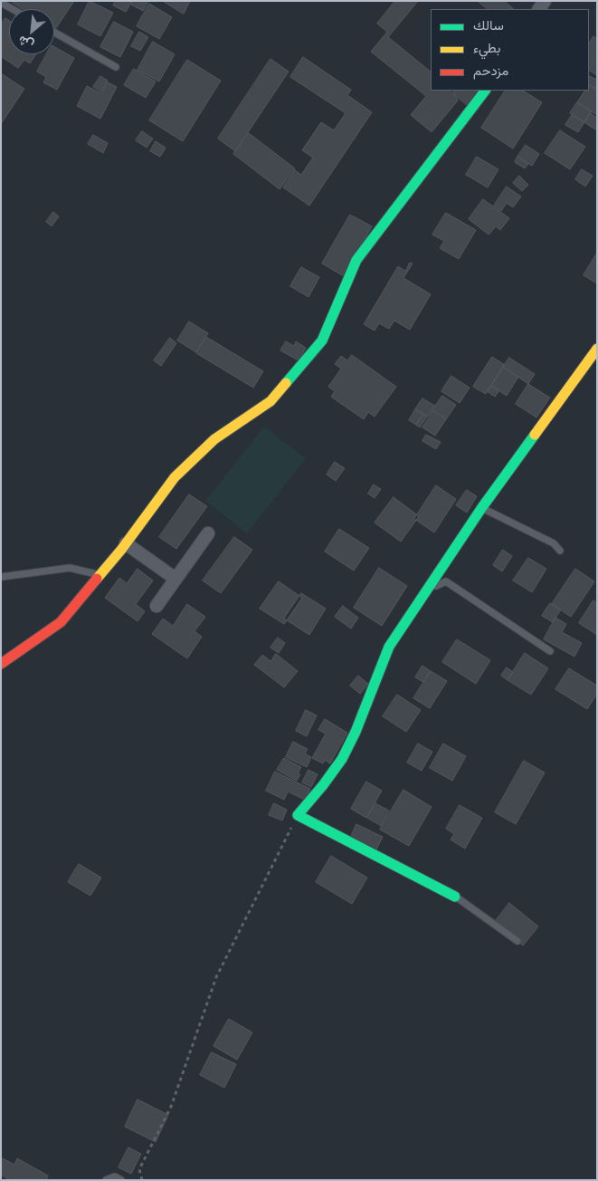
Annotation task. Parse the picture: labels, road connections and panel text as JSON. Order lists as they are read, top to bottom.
{
  "legend": ["سالك", "بطيء", "مزدحم"],
  "north": "bottom left"
}
